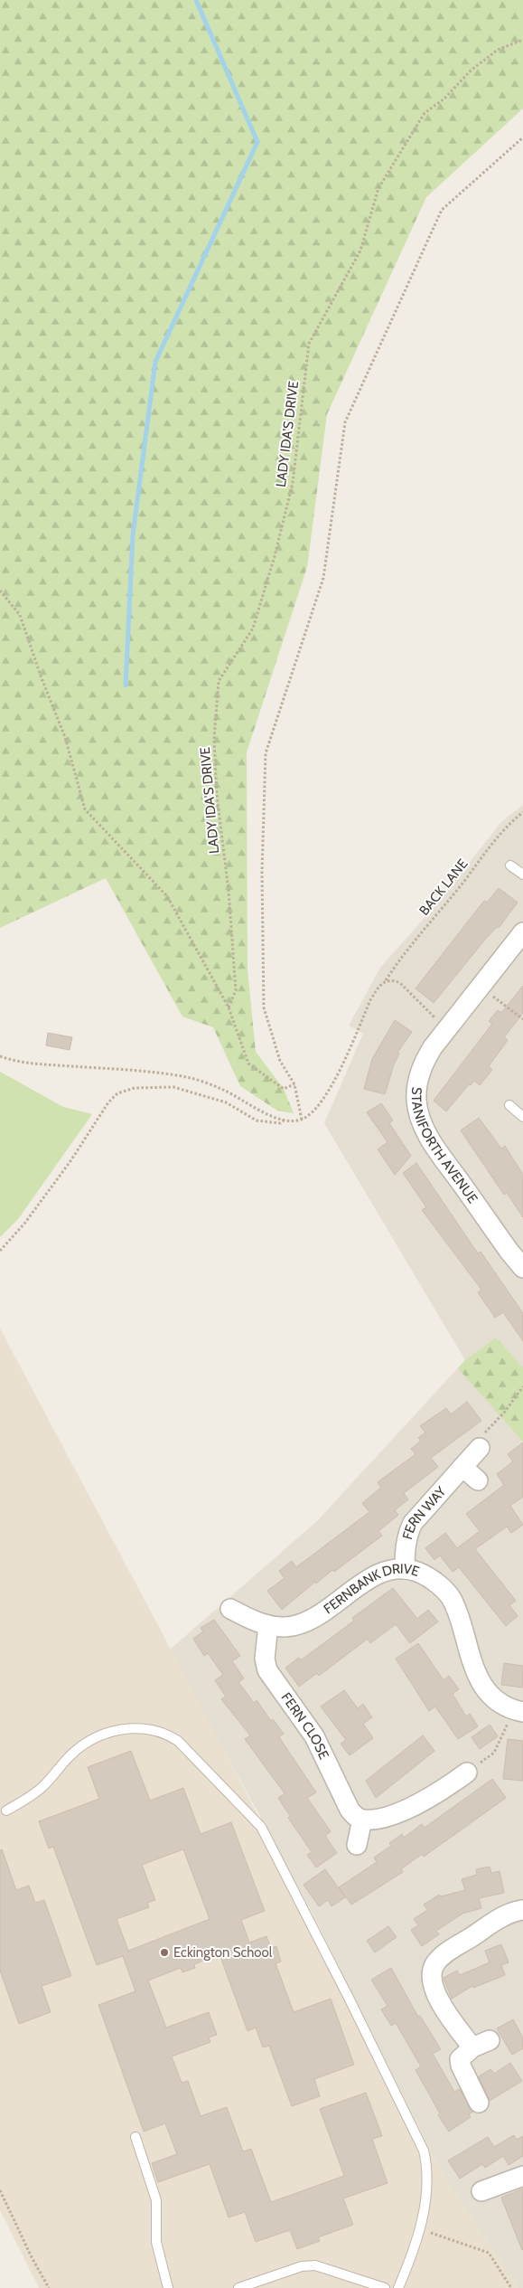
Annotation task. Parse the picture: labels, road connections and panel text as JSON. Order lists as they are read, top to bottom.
{
  "streets": {
    "street": [
      "STANIFORTH AVENUE",
      "FERN WAY",
      "FERNBANK DRIVE",
      "FERN CLOSE"
    ],
    "path": ["LADY IDA'S DRIVE", "BACK LANE"]
  },
  "crossings": [
    ["FERN WAY", "FERNBANK DRIVE"],
    ["FERNBANK DRIVE", "FERN CLOSE"]
  ],
  "places": ["Eckington School"]
}
